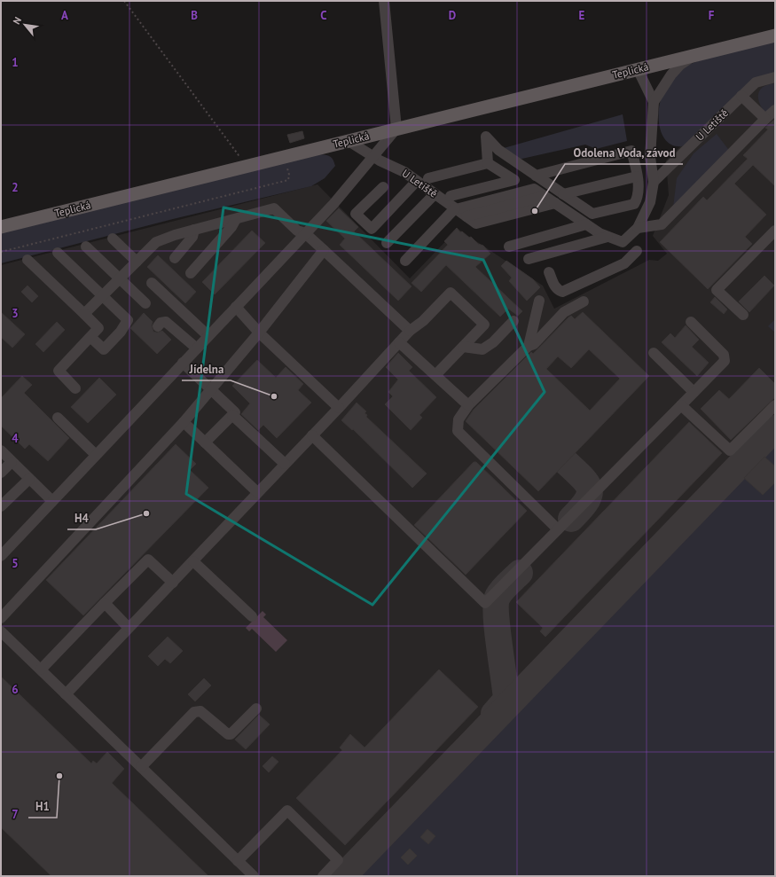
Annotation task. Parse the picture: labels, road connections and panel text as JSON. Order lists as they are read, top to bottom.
{
  "streets": {
    "main road": ["Teplická"],
    "street": ["U Letiště"]
  },
  "crossings": [
    ["Teplická", "U Letiště"]
  ],
  "places": [
    "Odolena Voda, závod",
    "Jídelna",
    "H4",
    "H1"
  ],
  "north": "top left",
  "grid": {
    "columns": [
      "A",
      "B",
      "C",
      "D",
      "E",
      "F"
    ],
    "rows": [
      "1",
      "2",
      "3",
      "4",
      "5",
      "6",
      "7"
    ]
  }
}
